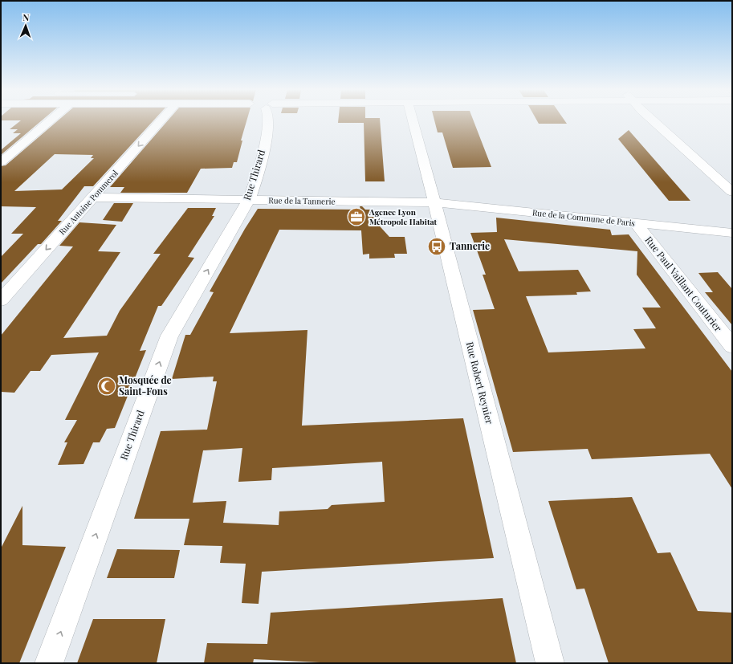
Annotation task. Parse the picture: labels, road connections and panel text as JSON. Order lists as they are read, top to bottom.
{
  "streets": {
    "street": [
      "Rue Thirard",
      "Rue de la Tannerie",
      "Rue Antoine Pommerol",
      "Rue de la Commune de Paris",
      "Rue Paul Vaillant Couturier",
      "Rue Robert Reynier"
    ]
  },
  "crossings": [
    ["Rue Thirard", "Rue de la Tannerie"],
    ["Rue de la Tannerie", "Rue Antoine Pommerol"],
    ["Rue de la Tannerie", "Rue de la Commune de Paris"],
    ["Rue de la Tannerie", "Rue Robert Reynier"],
    ["Rue de la Commune de Paris", "Rue Paul Vaillant Couturier"],
    ["Rue de la Commune de Paris", "Rue Robert Reynier"]
  ],
  "one_way": ["Rue Thirard", "Rue Antoine Pommerol"],
  "places": {
    "office": ["Agence Lyon Métropole Habitat"],
    "bus stop": ["Tannerie"],
    "mosque": ["Mosquée de Saint-Fons"]
  },
  "north": "top"
}
